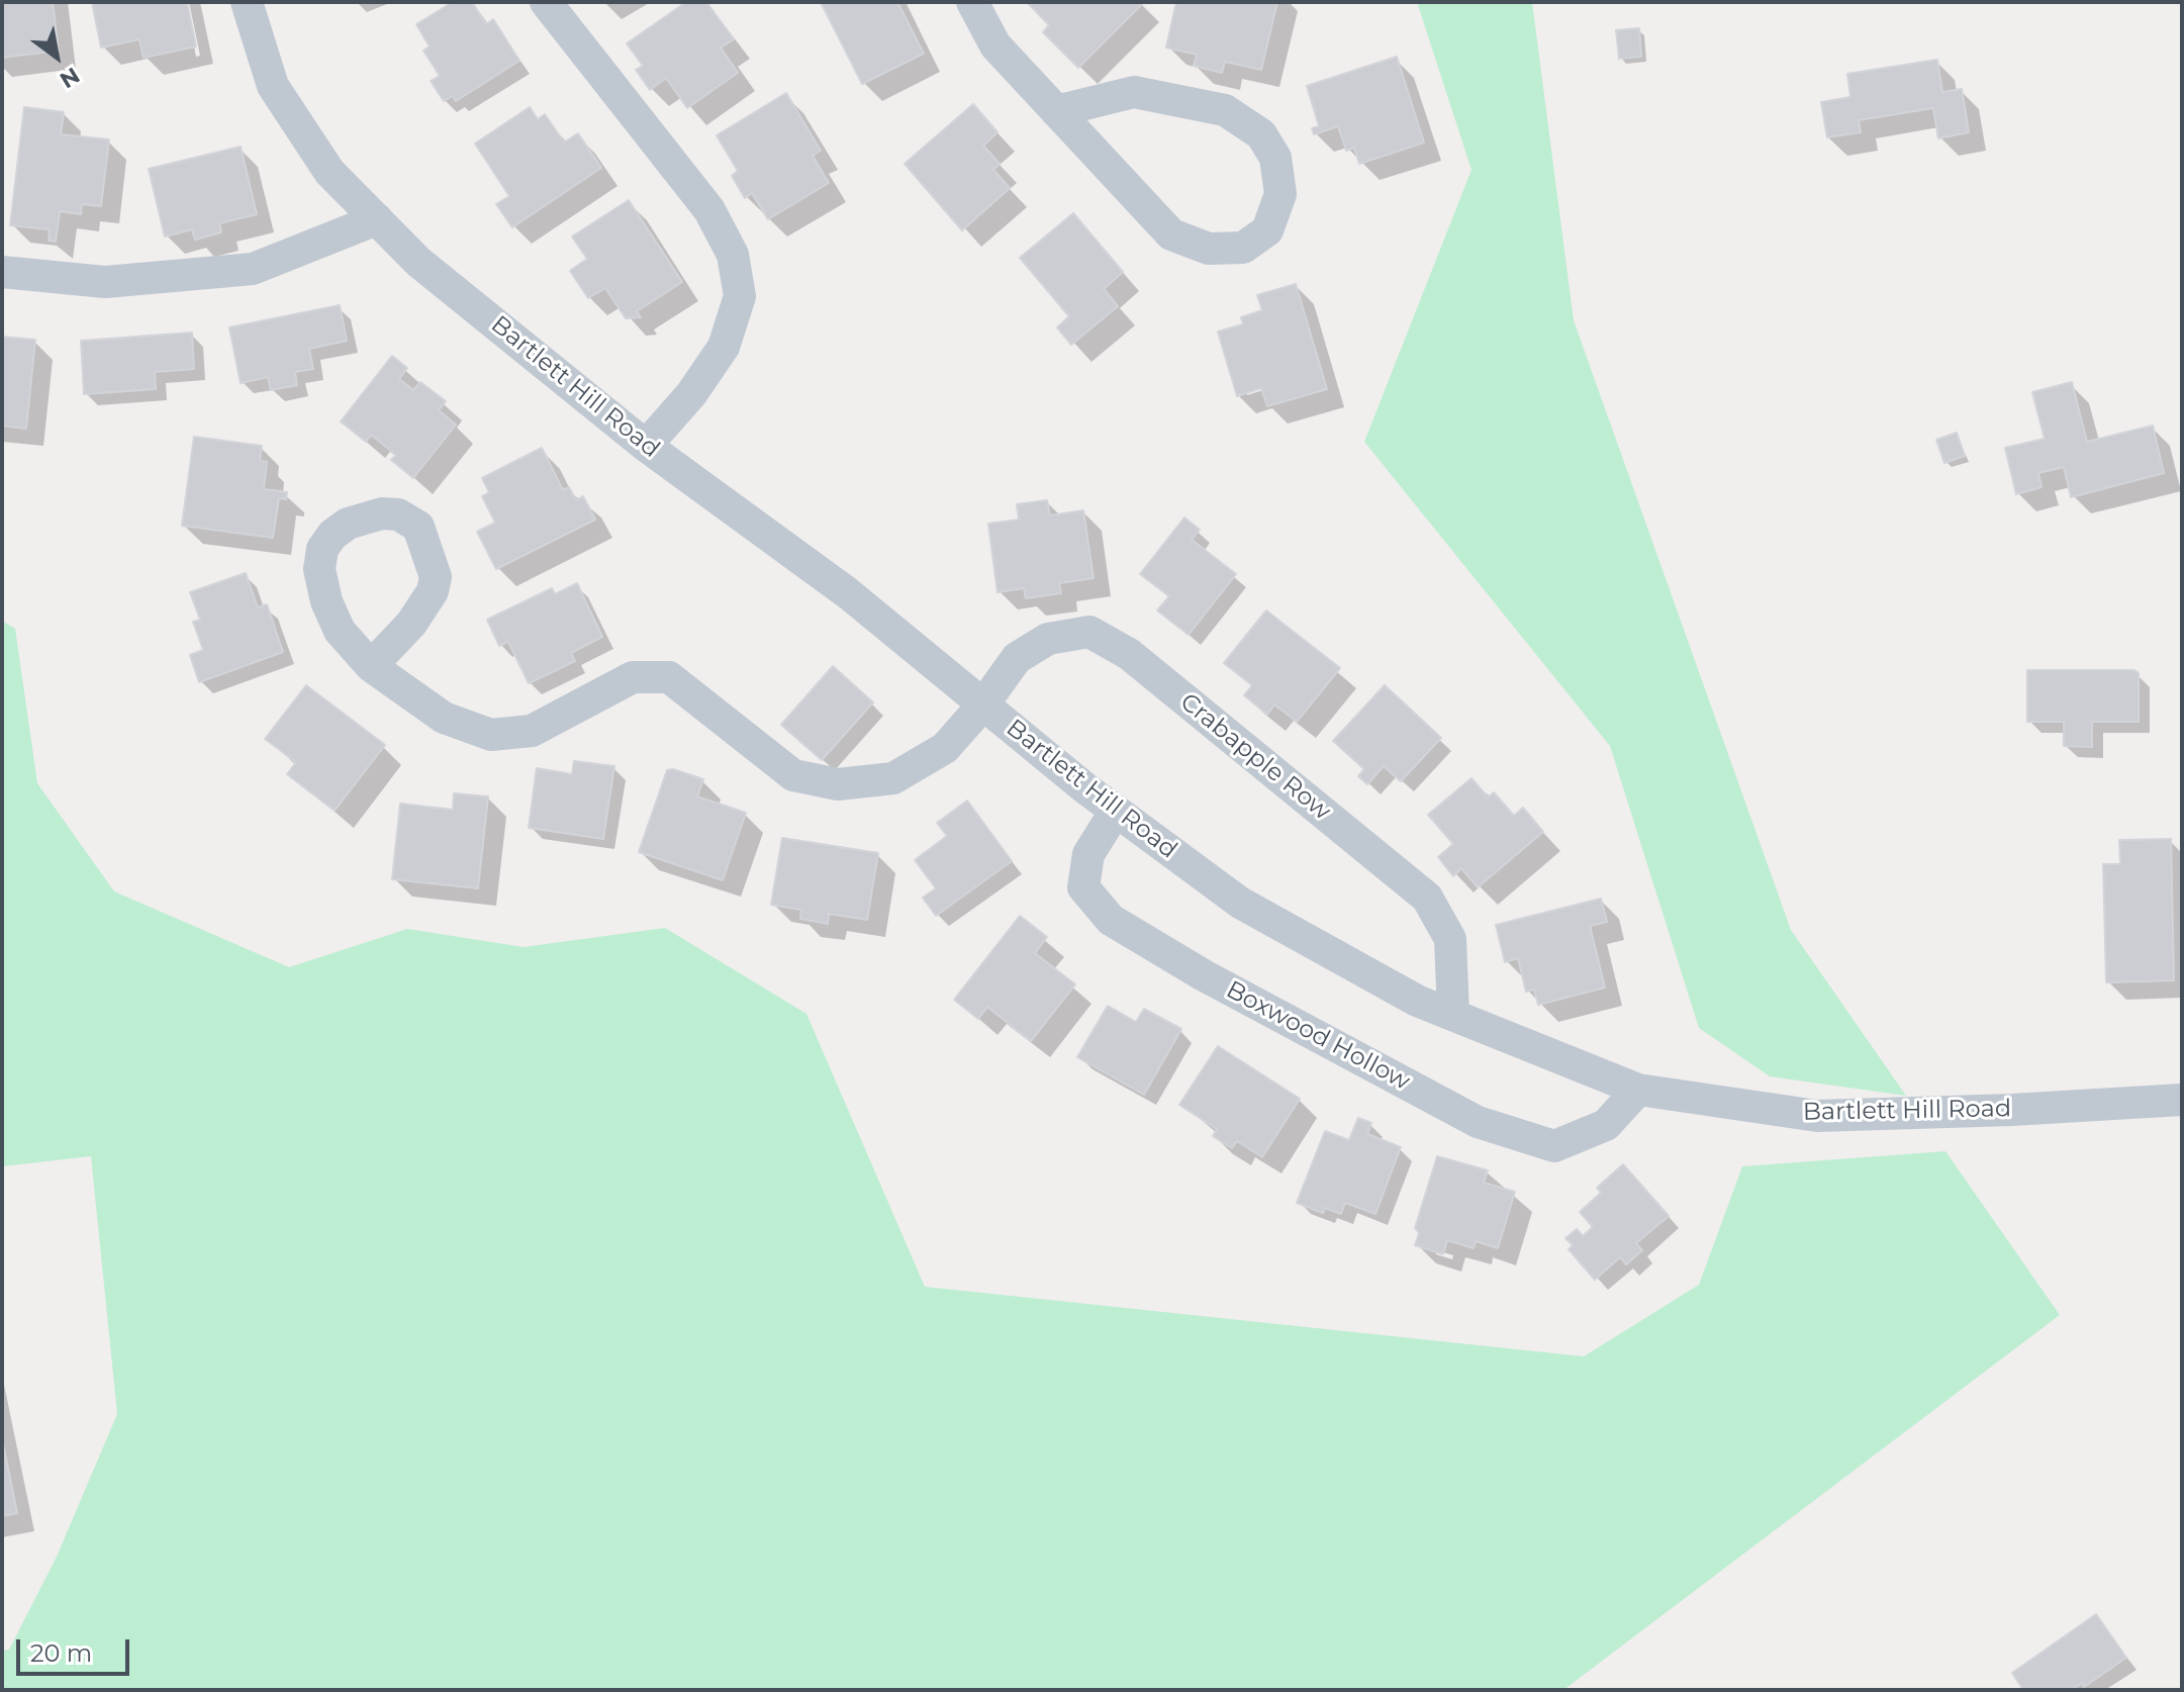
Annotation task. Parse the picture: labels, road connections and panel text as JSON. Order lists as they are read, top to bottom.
{
  "streets": {
    "street": ["Bartlett Hill Road", "Crabapple Row", "Boxwood Hollow"]
  },
  "crossings": [
    ["Bartlett Hill Road", "Crabapple Row"],
    ["Bartlett Hill Road", "Boxwood Hollow"]
  ],
  "scale_bar": "20 m",
  "north": "bottom right"
}
